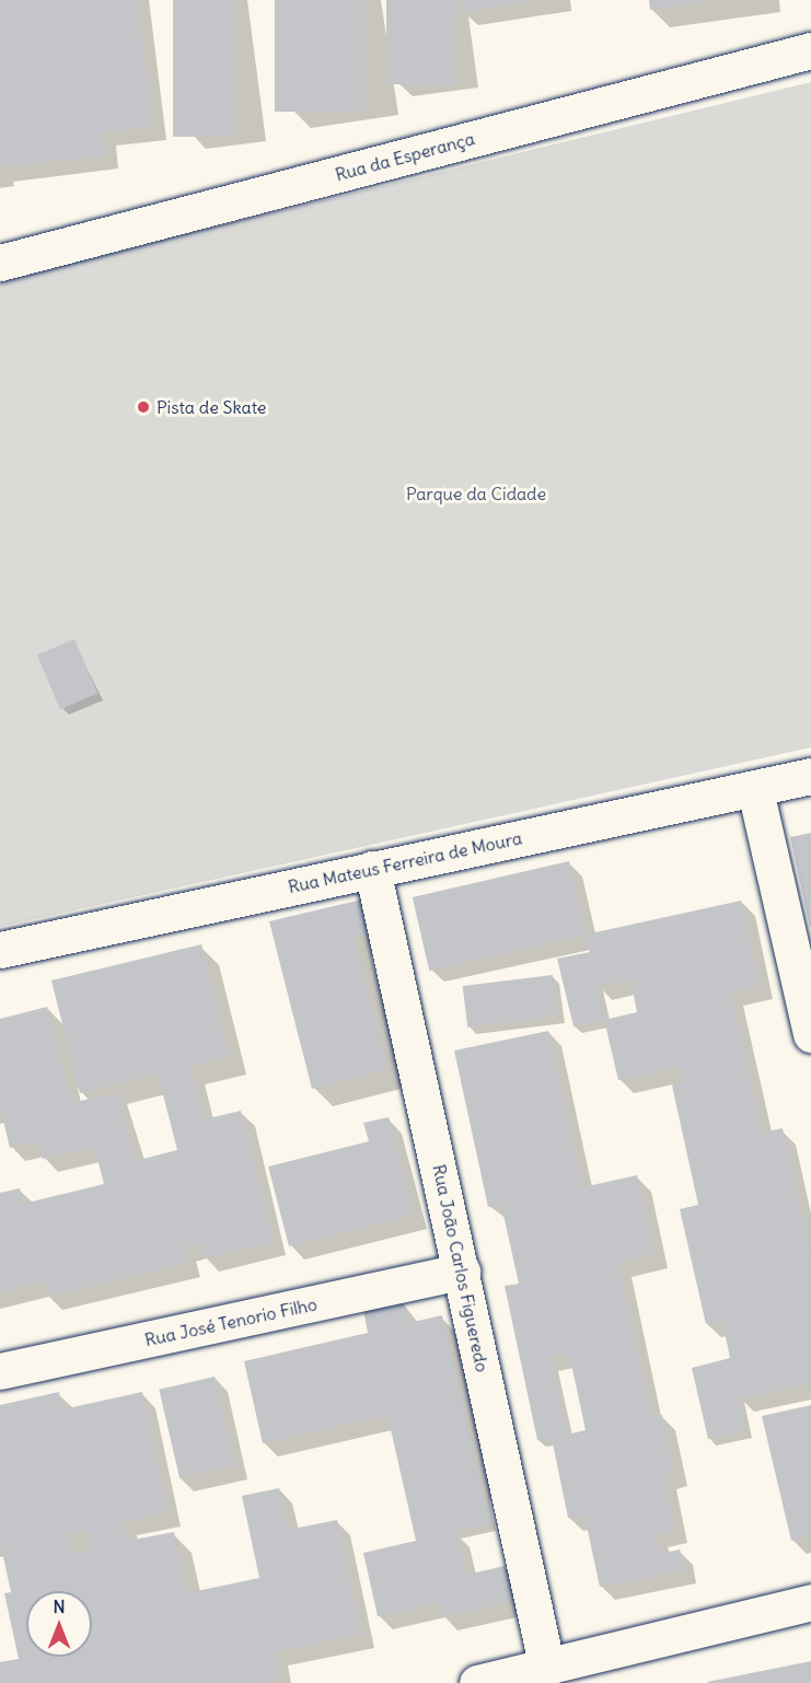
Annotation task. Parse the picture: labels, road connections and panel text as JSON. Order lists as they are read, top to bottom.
{
  "streets": {
    "street": [
      "Rua da Esperança",
      "Rua Mateus Ferreira de Moura",
      "Rua João Carlos Figueredo",
      "Rua José Tenorio Filho"
    ]
  },
  "crossings": [
    ["Rua Mateus Ferreira de Moura", "Rua João Carlos Figueredo"],
    ["Rua João Carlos Figueredo", "Rua José Tenorio Filho"]
  ],
  "parks": ["Parque da Cidade"],
  "places": ["Pista de Skate"],
  "north": "top"
}
